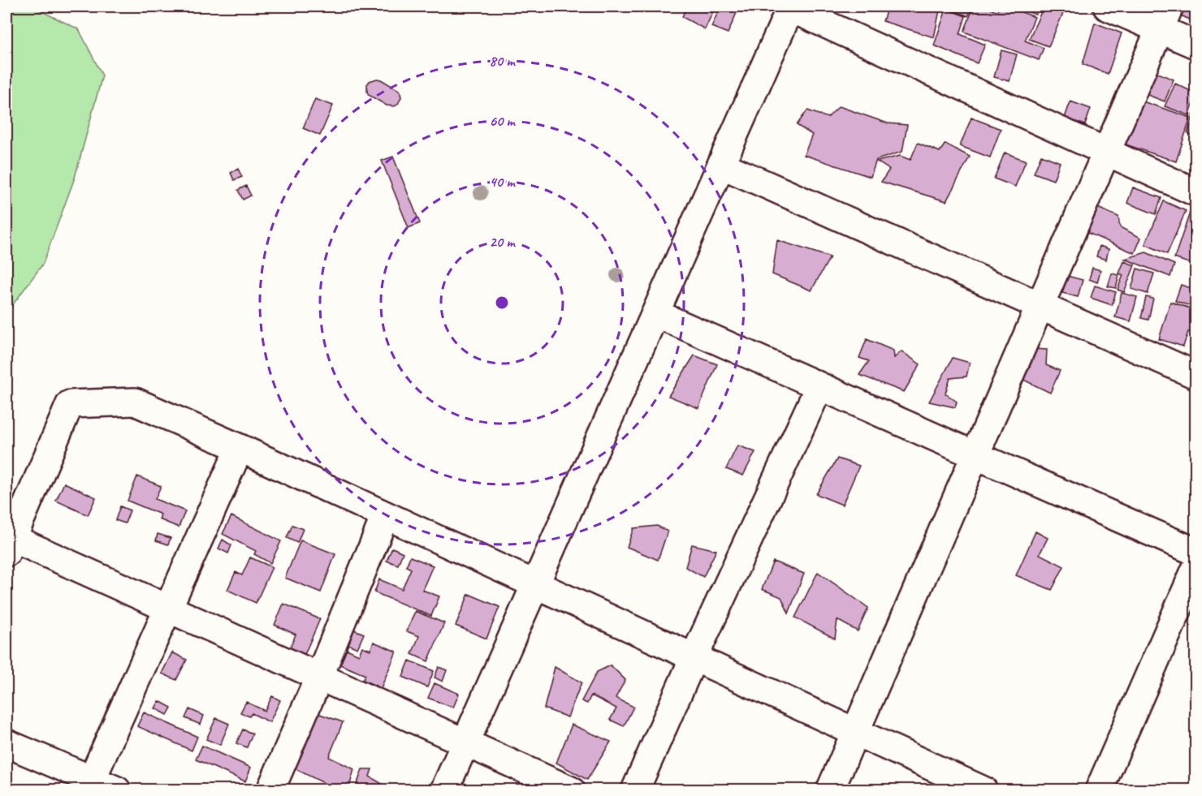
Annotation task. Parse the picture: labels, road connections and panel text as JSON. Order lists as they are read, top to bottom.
{
  "rings": [
    "80 m",
    "60 m",
    "40 m",
    "20 m"
  ]
}
